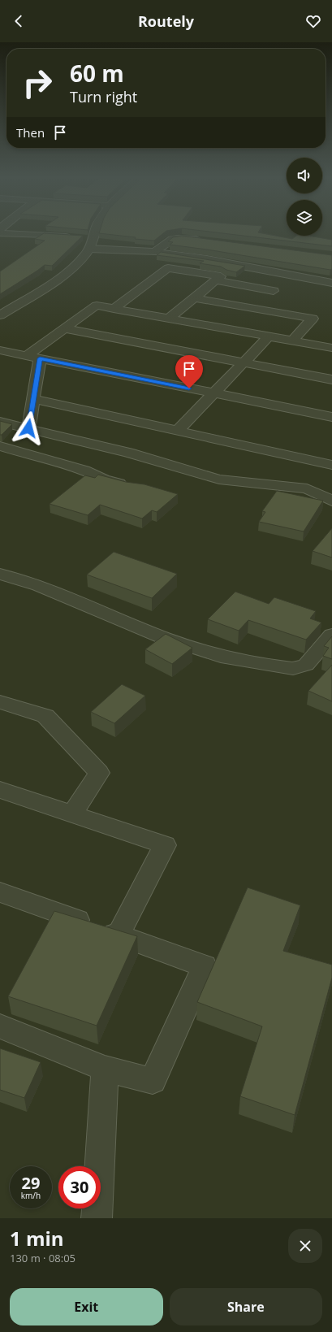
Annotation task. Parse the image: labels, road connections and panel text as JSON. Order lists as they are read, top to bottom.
{
  "page": {
    "header": "Routely",
    "turn": ["60 m", "Turn right"],
    "then": "Then",
    "speed": "29 km/h",
    "limit": "30",
    "heading": ["1 min", "130 m · 08:05"],
    "buttons": ["Exit", "Share"]
  }
}
